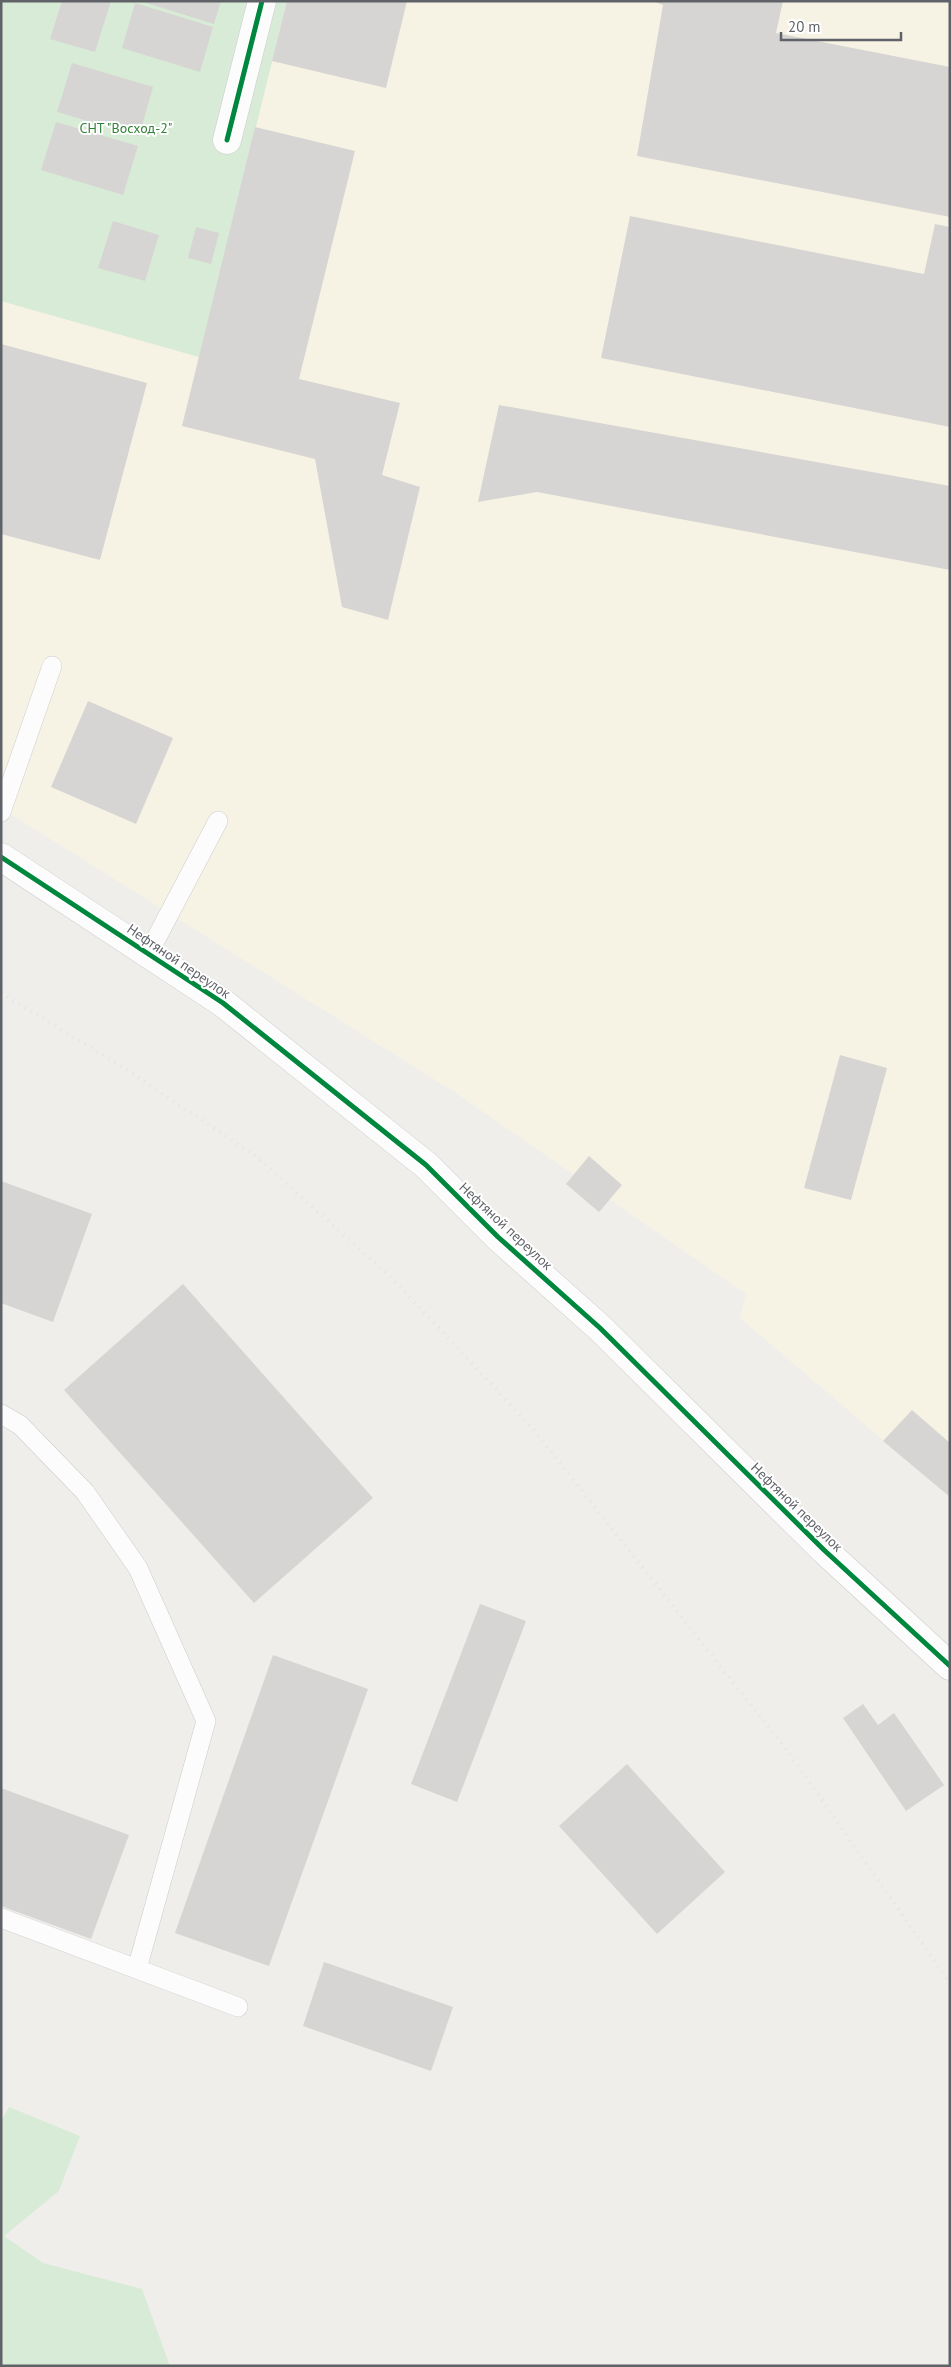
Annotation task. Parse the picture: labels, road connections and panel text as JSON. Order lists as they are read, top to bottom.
{
  "streets": {
    "street": ["Нефтяной переулок"]
  },
  "parks": ["СНТ \"Восход-2\""],
  "scale_bar": "20 m"
}
